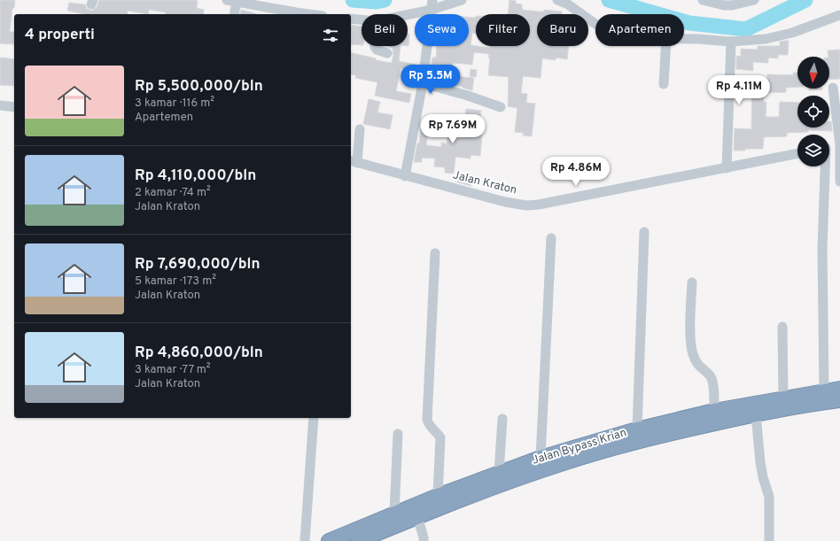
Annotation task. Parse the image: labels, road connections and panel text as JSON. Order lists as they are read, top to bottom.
{
  "streets": {
    "highway": ["Jalan Bypass Krian"],
    "street": ["Jalan Kraton"]
  },
  "north": "bottom",
  "page": {
    "chip": [
      "Beli",
      "Sewa",
      "Filter",
      "Baru",
      "Apartemen"
    ],
    "heading": "4 properti",
    "list": [
      {
        "name": "Rp 5,500,000/bln",
        "note": "3 kamar · 116 m² · Apartemen"
      },
      {
        "name": "Rp 4,110,000/bln",
        "note": "2 kamar · 74 m² · Jalan Kraton"
      },
      {
        "name": "Rp 7,690,000/bln",
        "note": "5 kamar · 173 m² · Jalan Kraton"
      },
      {
        "name": "Rp 4,860,000/bln",
        "note": "3 kamar · 77 m² · Jalan Kraton"
      }
    ],
    "price": [
      "Rp 5.5M",
      "Rp 4.11M",
      "Rp 7.69M",
      "Rp 4.86M"
    ]
  }
}
